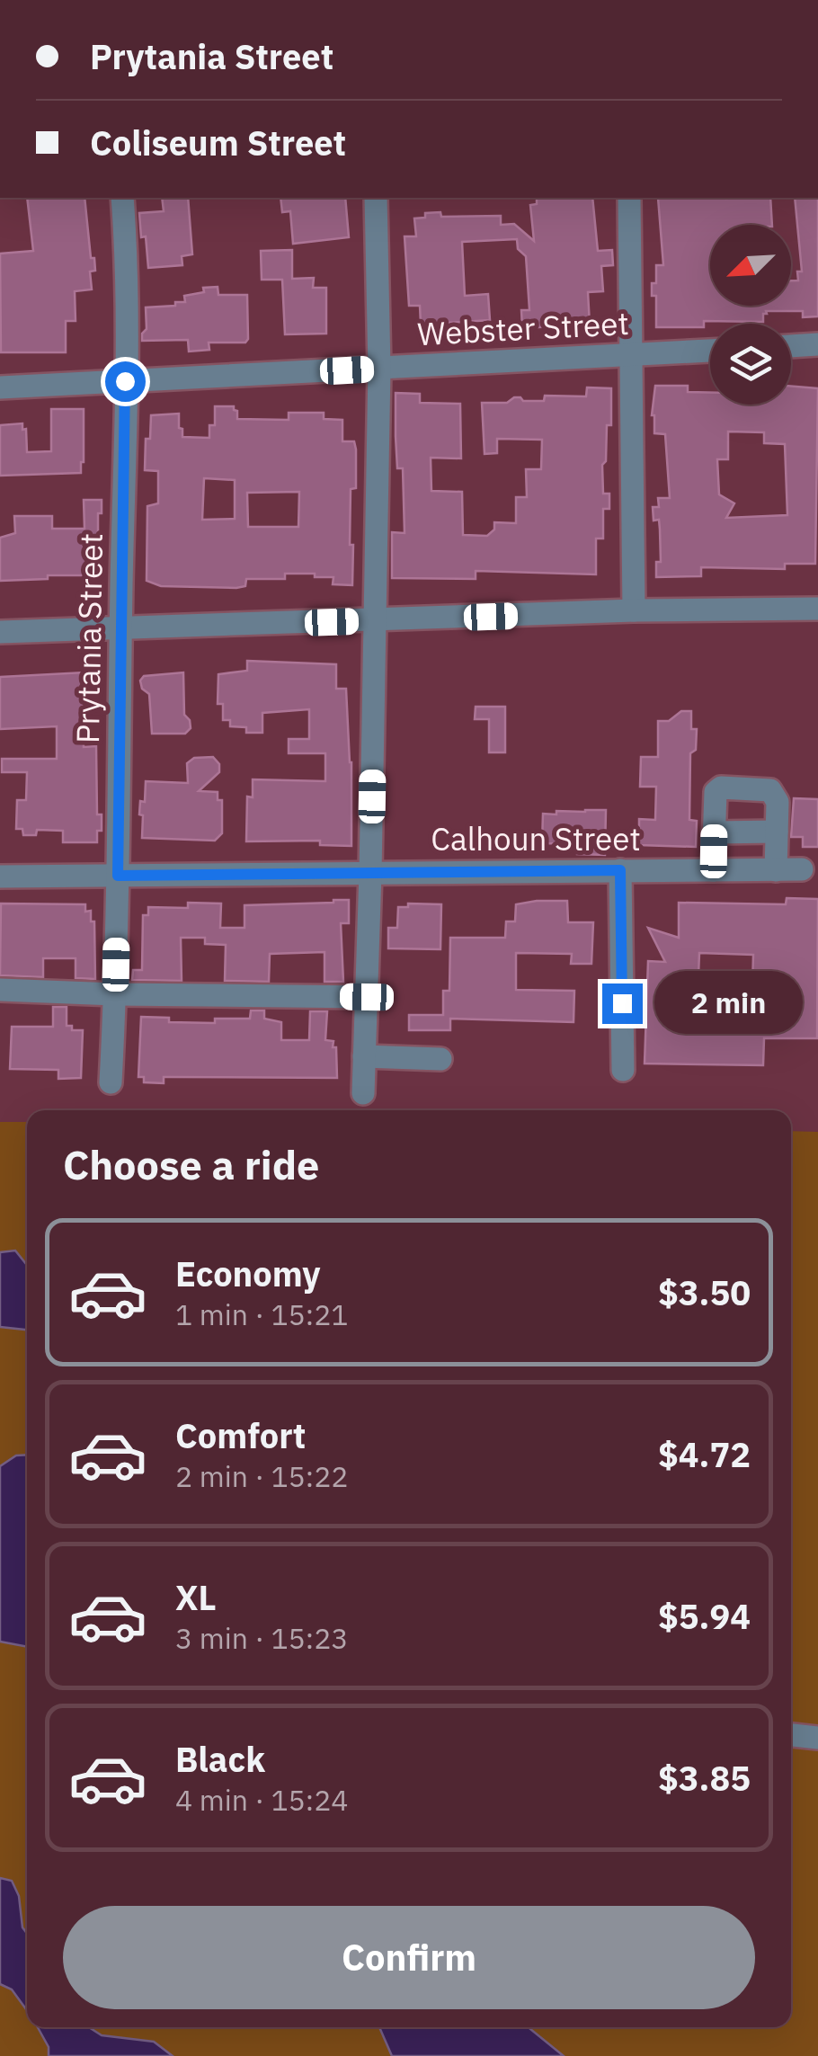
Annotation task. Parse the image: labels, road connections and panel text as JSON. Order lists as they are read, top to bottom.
{
  "streets": {
    "street": ["Webster Street", "Prytania Street", "Calhoun Street"]
  },
  "crossings": [
    ["Webster Street", "Prytania Street"],
    ["Prytania Street", "Calhoun Street"]
  ],
  "north": "bottom left",
  "page": {
    "banner": ["Prytania Street", "Coliseum Street"],
    "bubble": "2 min",
    "heading": "Choose a ride",
    "list": [
      {
        "name": "Economy",
        "note": "1 min · 15:21",
        "value": "$3.50"
      },
      {
        "name": "Comfort",
        "note": "2 min · 15:22",
        "value": "$4.72"
      },
      {
        "name": "XL",
        "note": "3 min · 15:23",
        "value": "$5.94"
      },
      {
        "name": "Black",
        "note": "4 min · 15:24",
        "value": "$3.85"
      }
    ],
    "buttons": "Confirm"
  }
}
